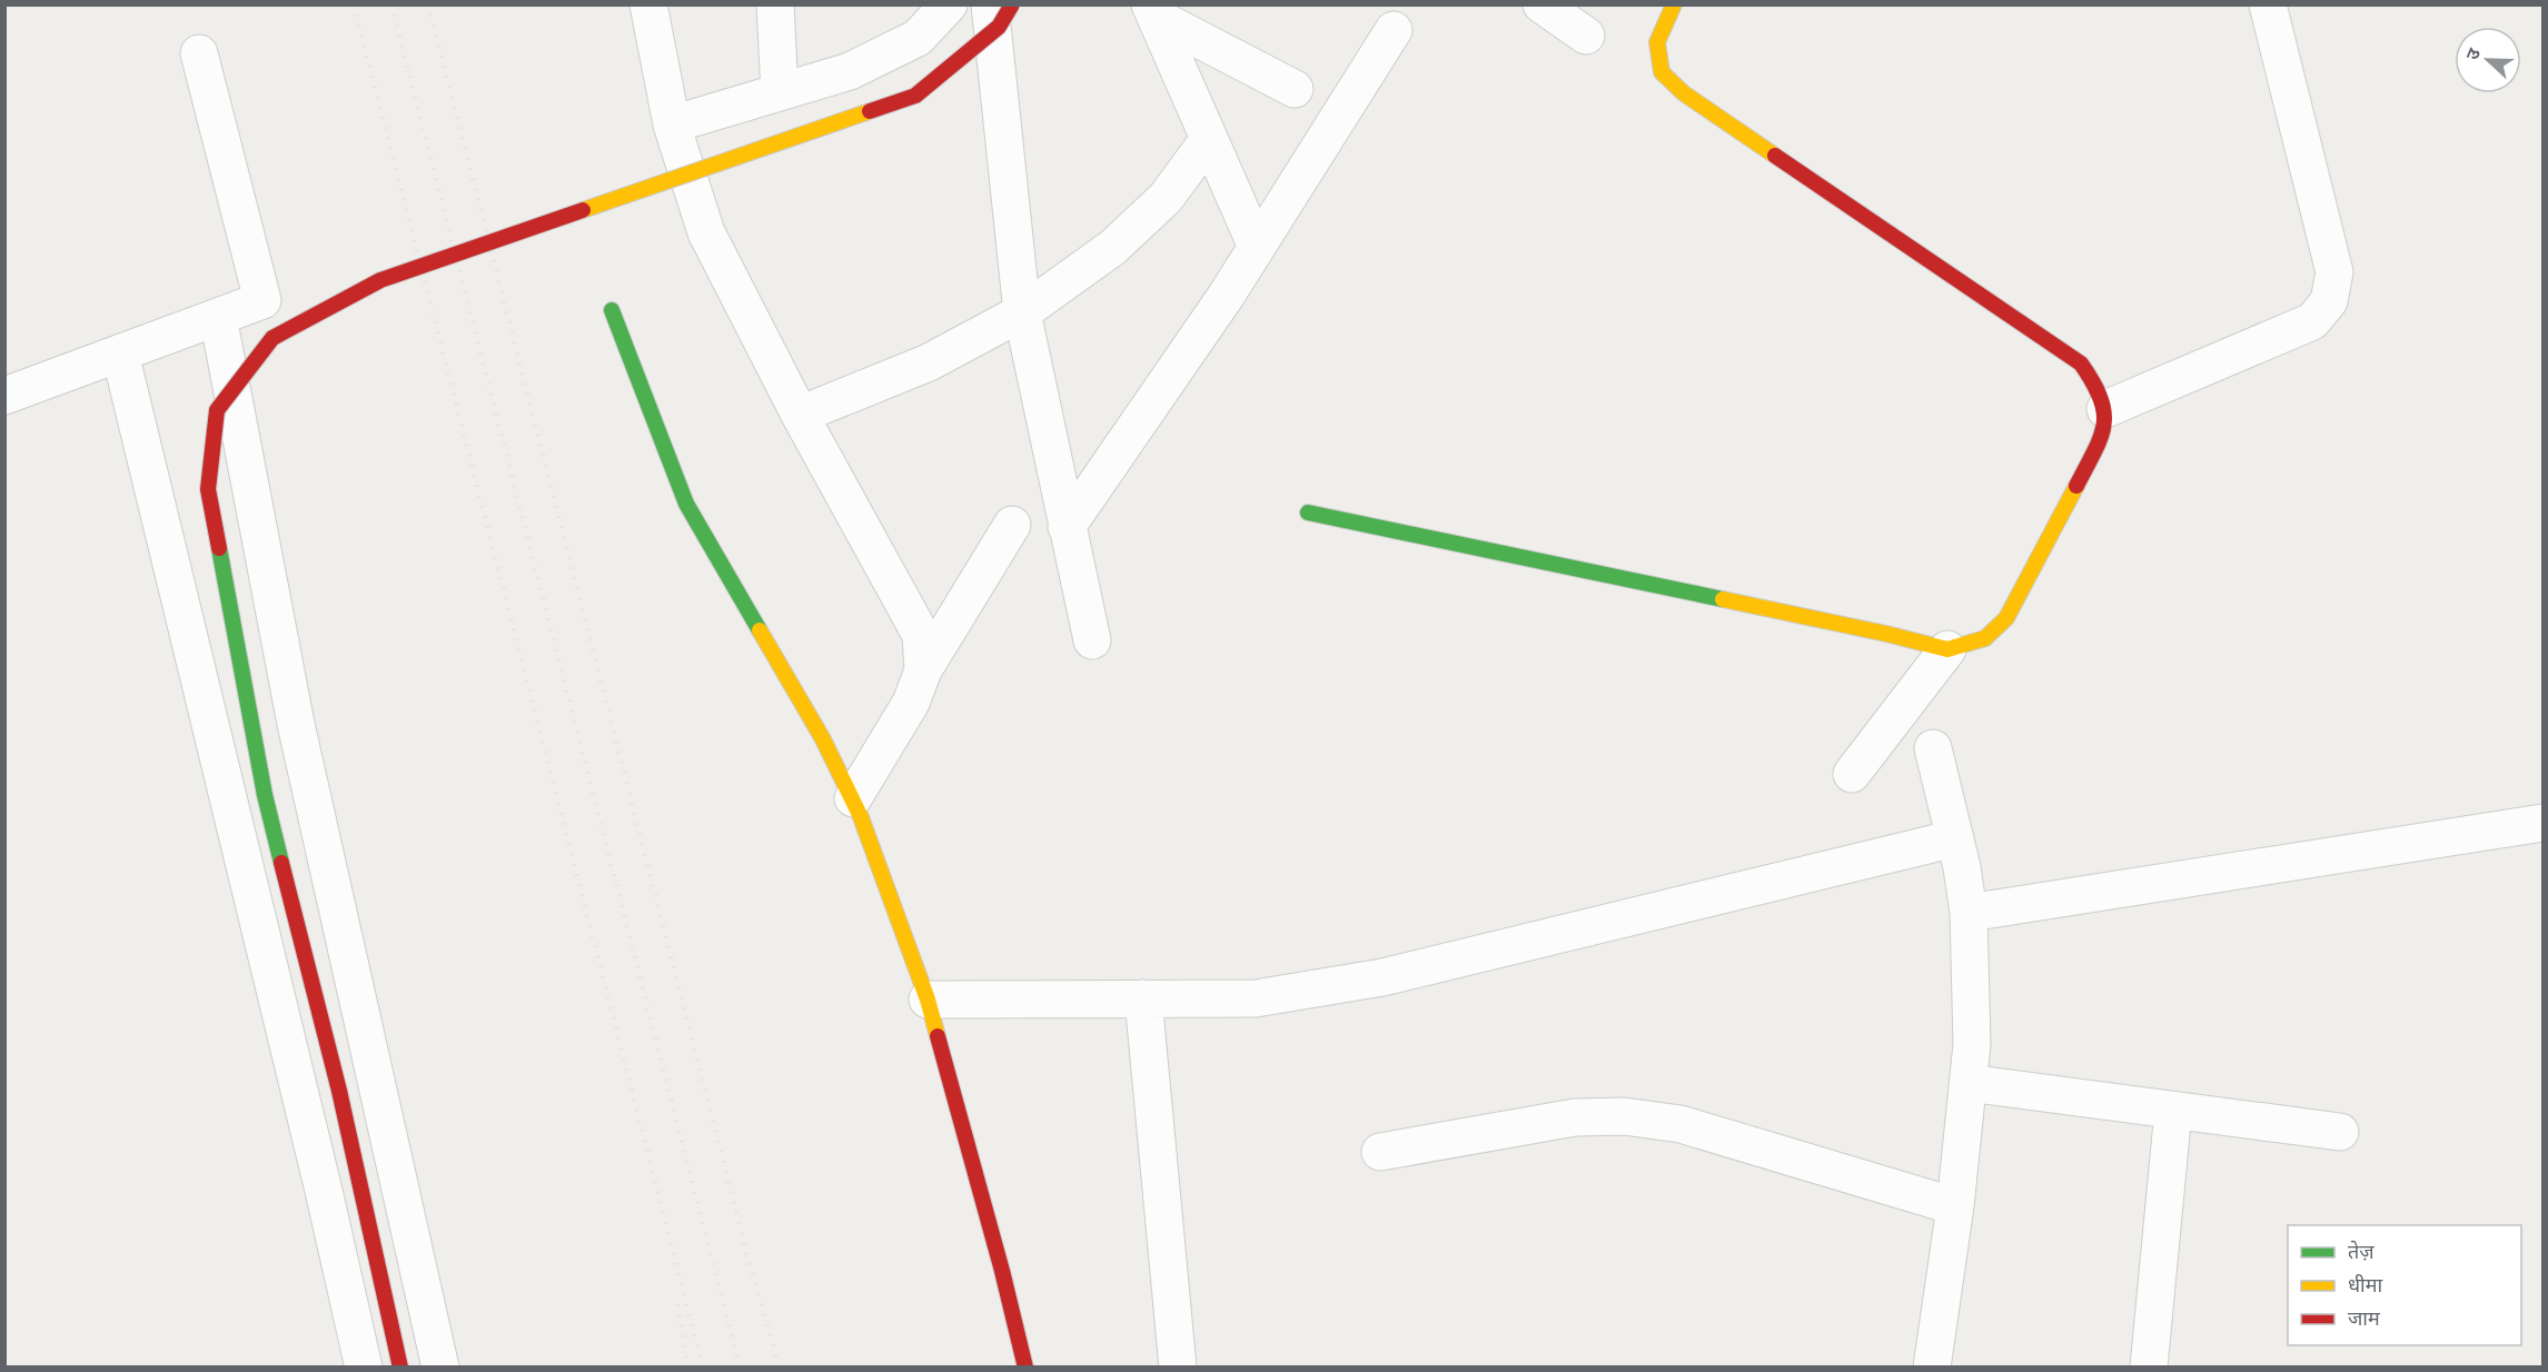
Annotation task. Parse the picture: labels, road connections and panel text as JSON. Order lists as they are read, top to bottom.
{
  "legend": ["तेज़", "धीमा", "जाम"],
  "north": "left"
}
